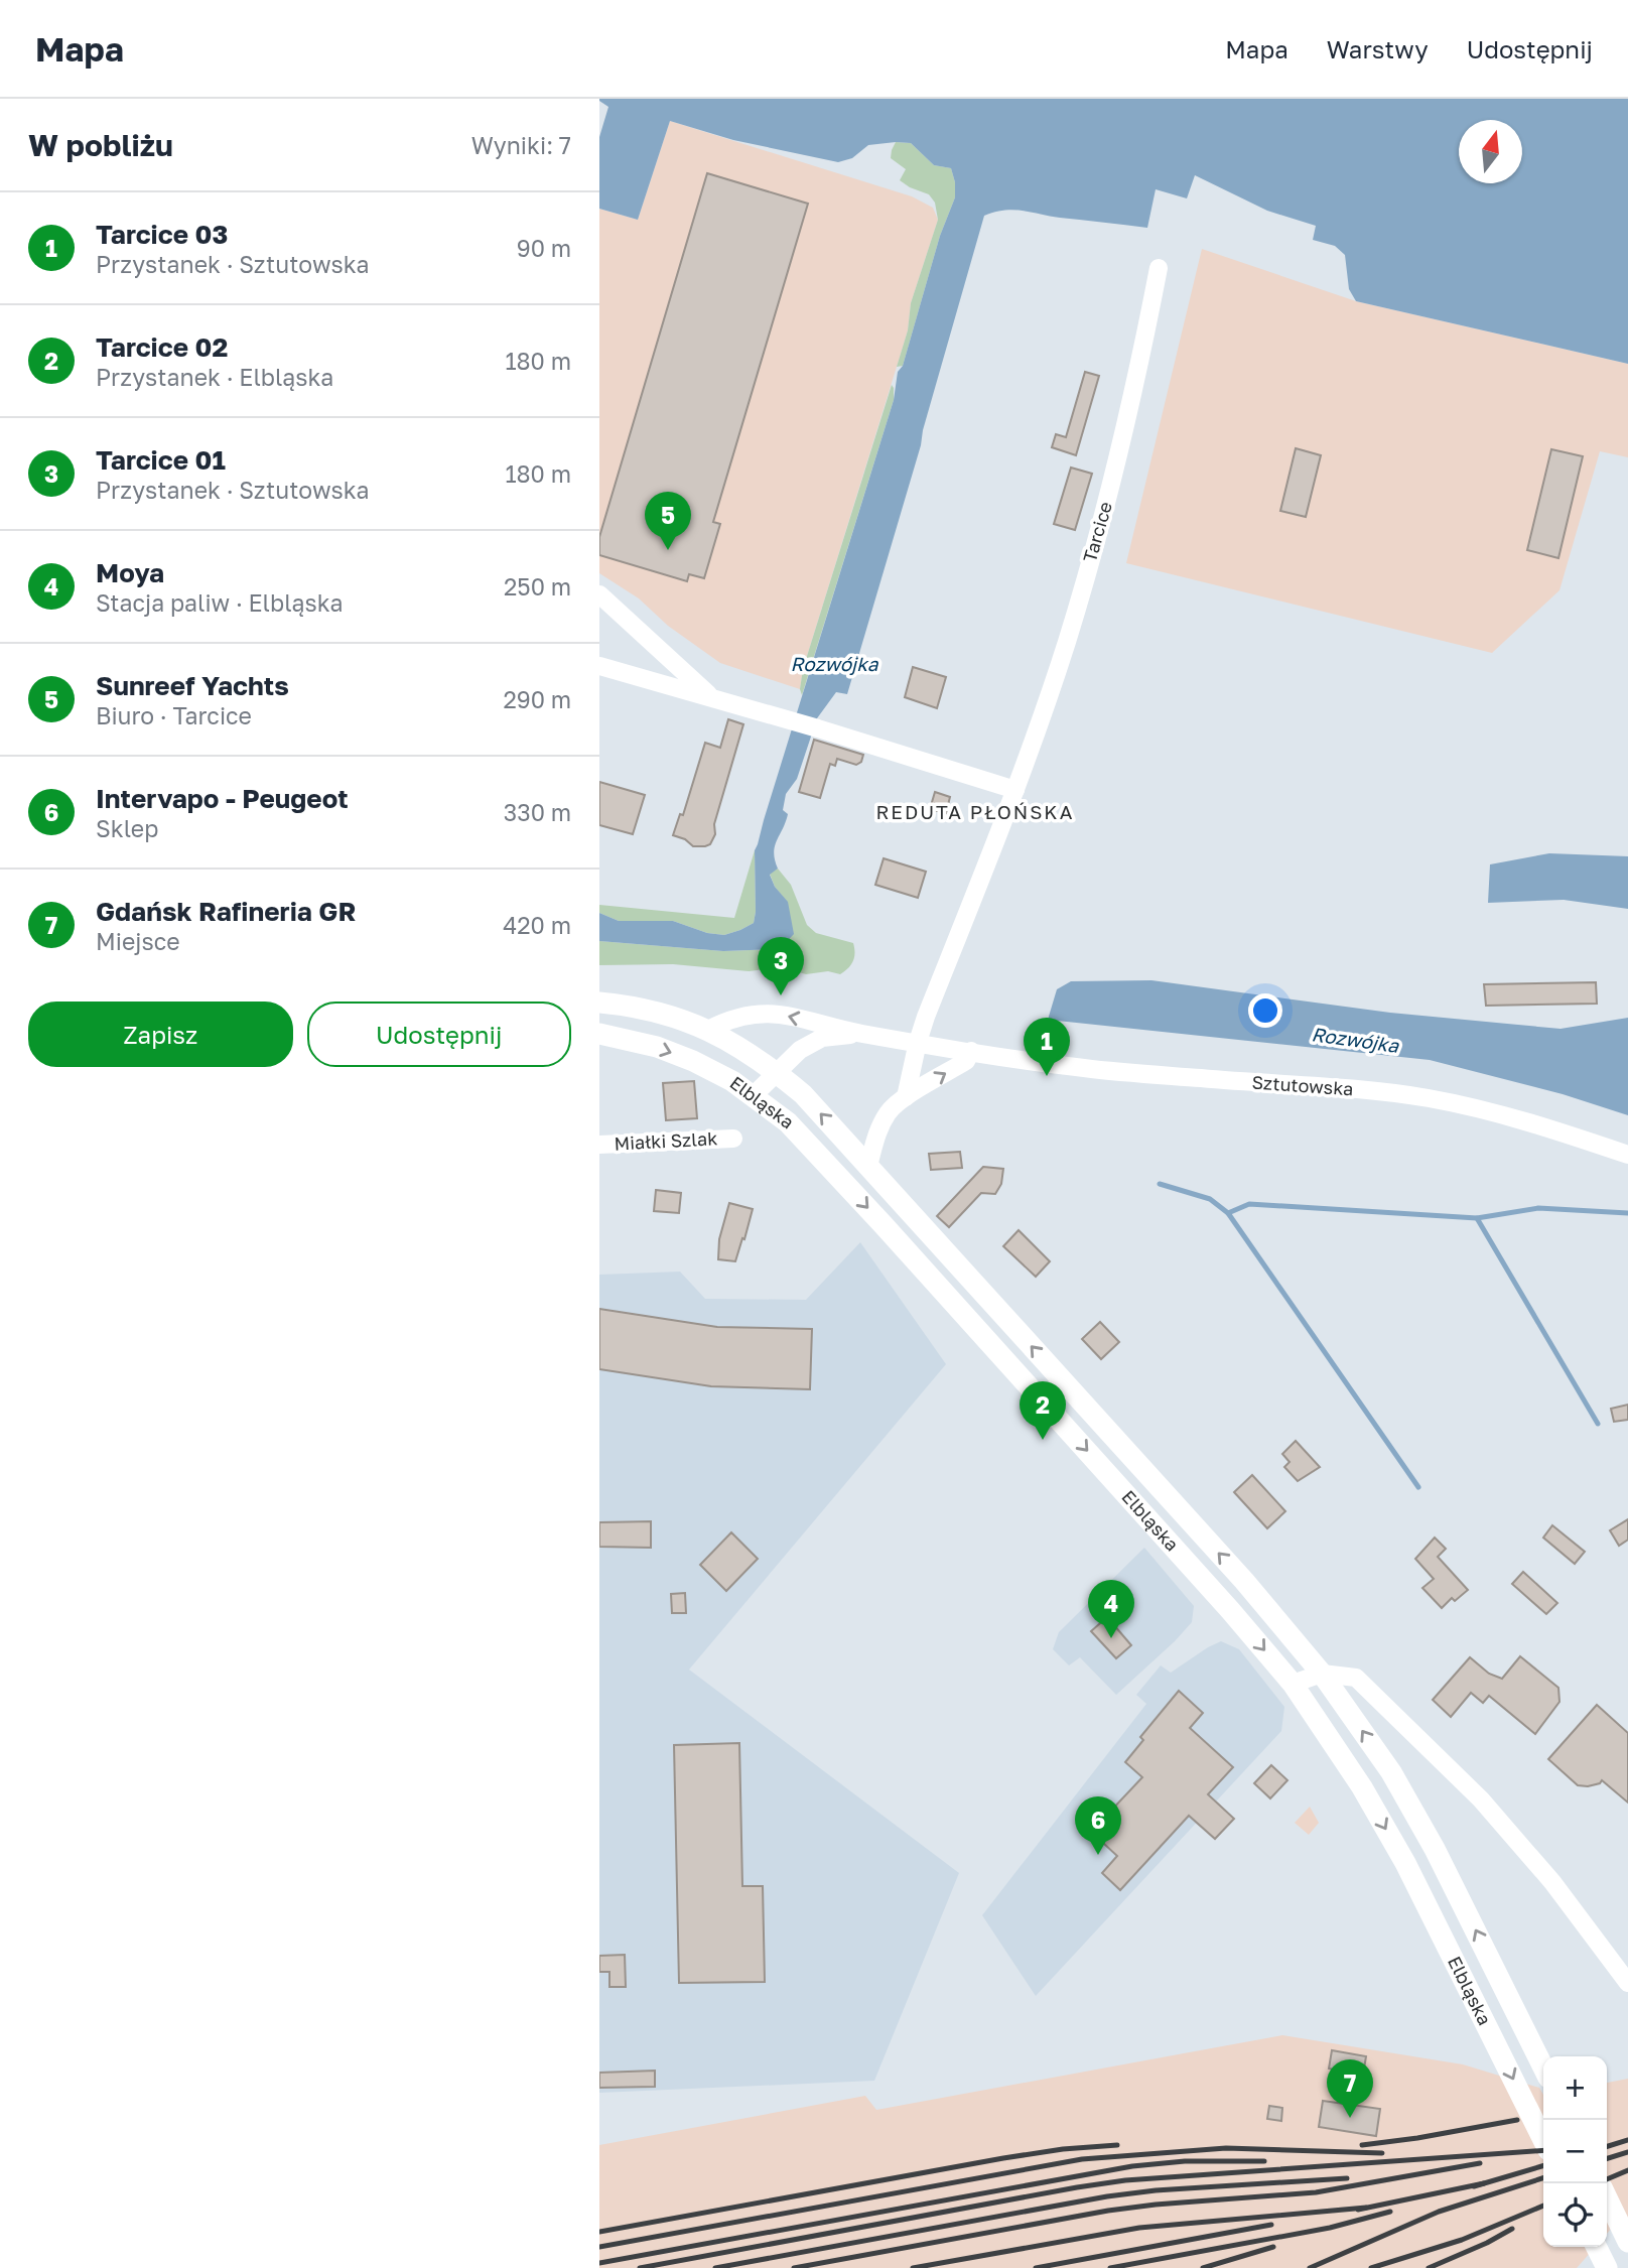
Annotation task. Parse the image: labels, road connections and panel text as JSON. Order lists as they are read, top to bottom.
{
  "streets": {
    "main road": ["Elbląska"],
    "street": ["Tarcice", "Sztutowska", "Miałki Szlak"]
  },
  "crossings": [
    ["Tarcice", "Sztutowska"],
    ["Sztutowska", "Elbląska"]
  ],
  "districts": ["REDUTA PŁOŃSKA"],
  "water": ["Rozwójka"],
  "north": "top",
  "page": {
    "header": "Mapa",
    "nav": ["Mapa", "Warstwy", "Udostępnij"],
    "heading": ["W pobliżu", "Wyniki: 7"],
    "list": [
      {
        "mark": "1",
        "name": "Tarcice 03",
        "note": "Przystanek · Sztutowska",
        "value": "90 m"
      },
      {
        "mark": "2",
        "name": "Tarcice 02",
        "note": "Przystanek · Elbląska",
        "value": "180 m"
      },
      {
        "mark": "3",
        "name": "Tarcice 01",
        "note": "Przystanek · Sztutowska",
        "value": "180 m"
      },
      {
        "mark": "4",
        "name": "Moya",
        "note": "Stacja paliw · Elbląska",
        "value": "250 m"
      },
      {
        "mark": "5",
        "name": "Sunreef Yachts",
        "note": "Biuro · Tarcice",
        "value": "290 m"
      },
      {
        "mark": "6",
        "name": "Intervapo - Peugeot",
        "note": "Sklep",
        "value": "330 m"
      },
      {
        "mark": "7",
        "name": "Gdańsk Rafineria GR",
        "note": "Miejsce",
        "value": "420 m"
      }
    ],
    "pins": [
      "5",
      "3",
      "1",
      "2",
      "4",
      "6",
      "7"
    ],
    "buttons": ["Zapisz", "Udostępnij"],
    "map_buttons": ["+", "−"]
  }
}
